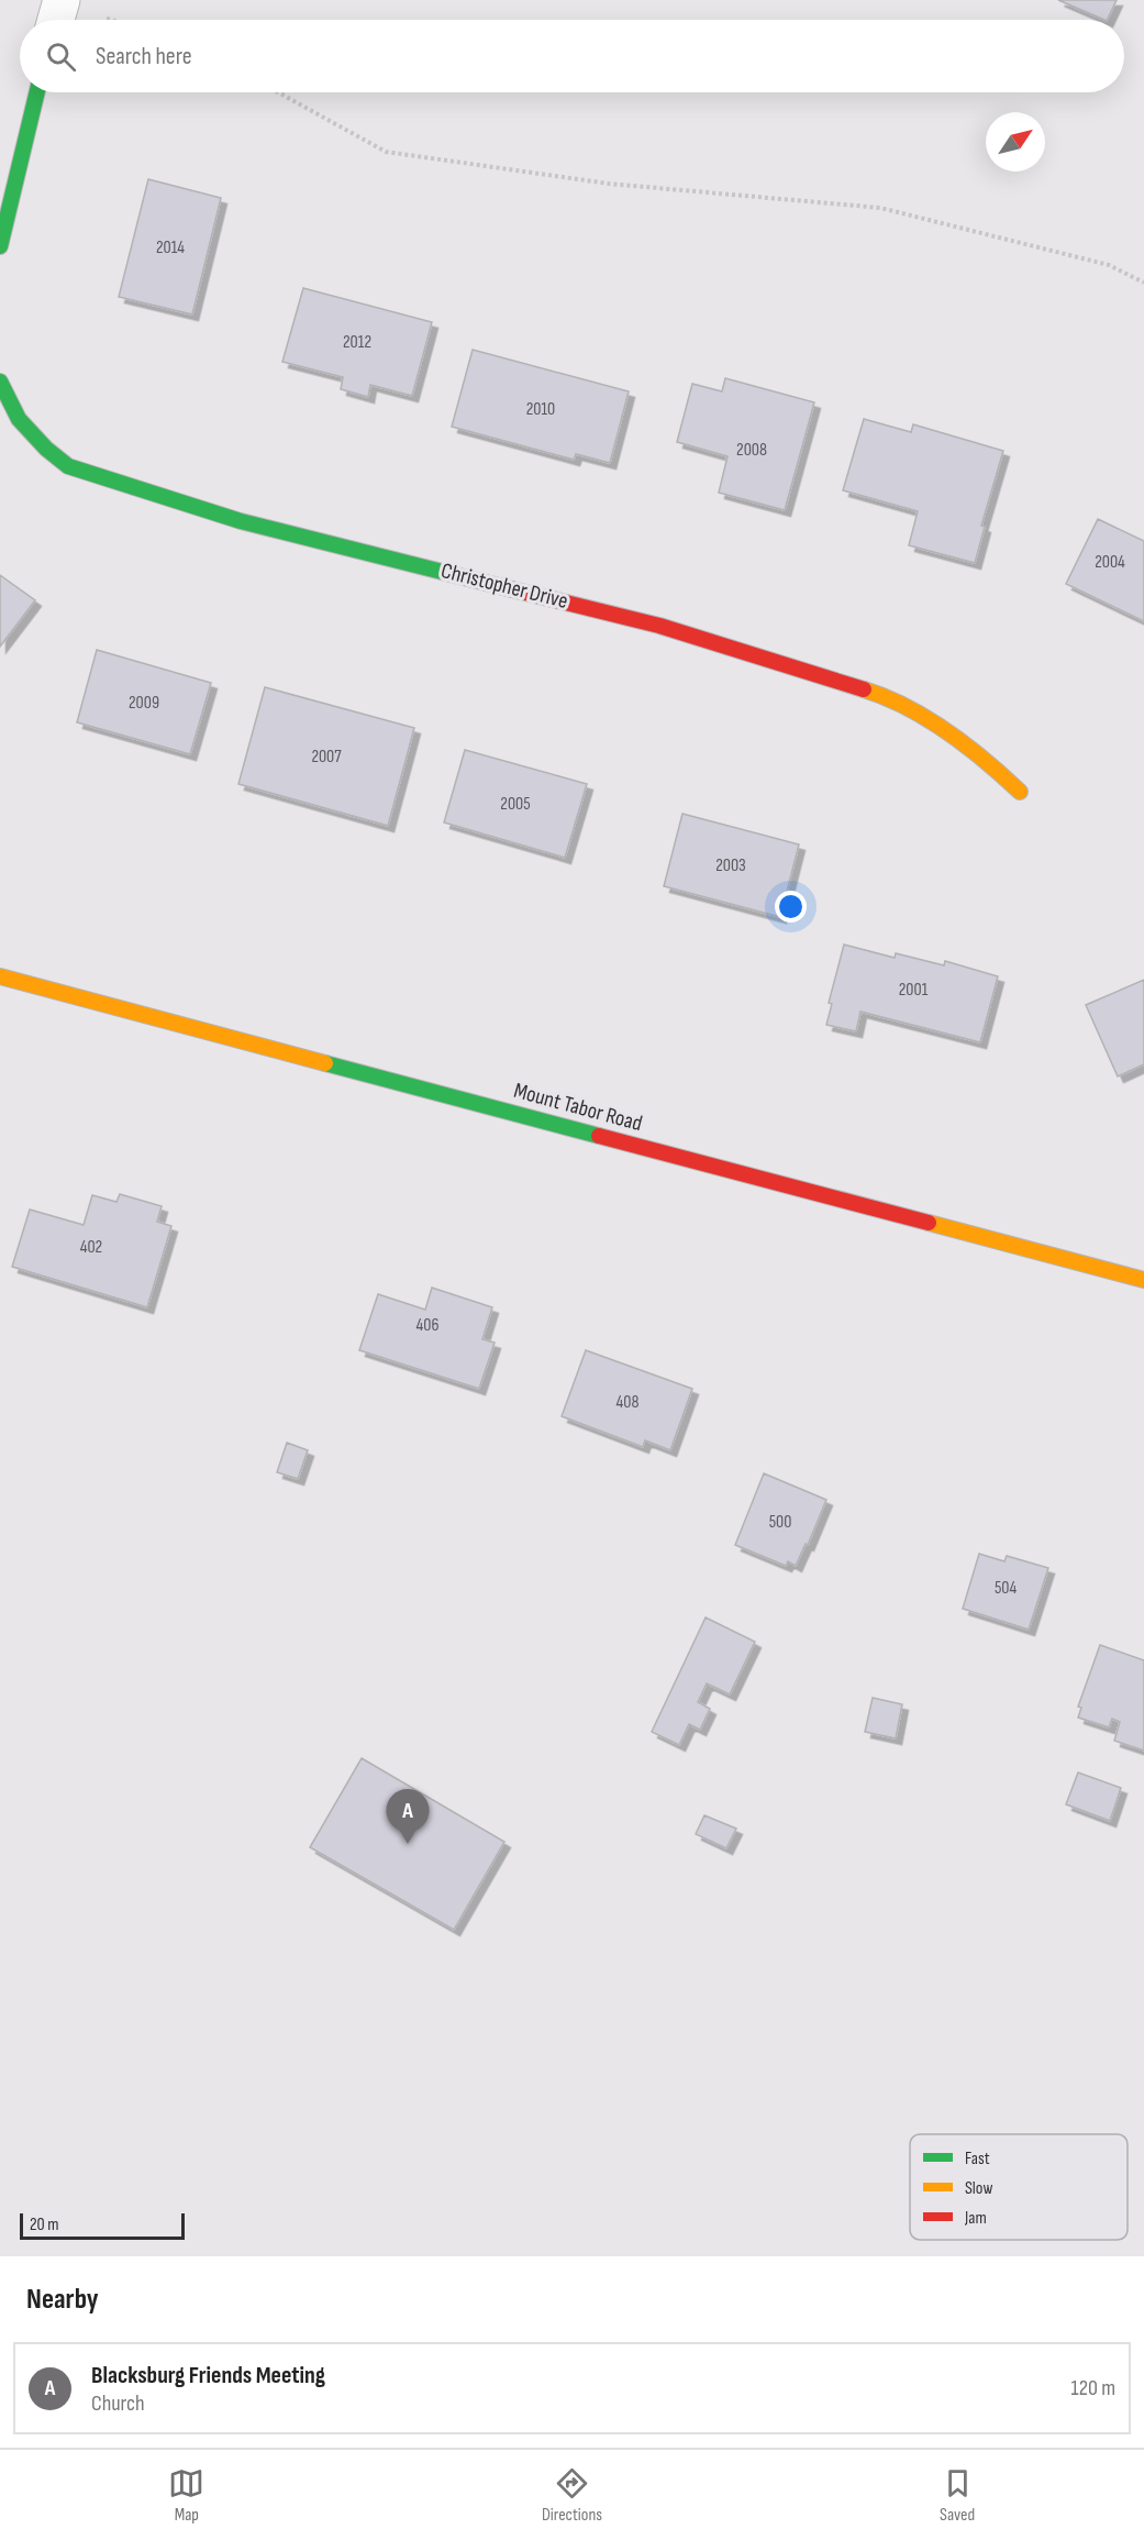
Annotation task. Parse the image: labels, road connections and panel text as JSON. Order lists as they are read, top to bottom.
{
  "streets": {
    "street": ["Christopher Drive", "Mount Tabor Road"]
  },
  "house_numbers": [
    "2014",
    "2012",
    "2010",
    "2008",
    "2004",
    "2009",
    "2007",
    "2005",
    "2003",
    "2001",
    "402",
    "406",
    "408",
    "500",
    "504"
  ],
  "legend": ["Fast", "Slow", "Jam"],
  "scale_bar": "20 m",
  "north": "top right",
  "page": {
    "search": "Search here",
    "pins": "A",
    "scale": "20 m",
    "heading": "Nearby",
    "list": [
      {
        "mark": "A",
        "name": "Blacksburg Friends Meeting",
        "note": "Church",
        "value": "120 m"
      }
    ],
    "nav": ["Map", "Directions", "Saved"]
  }
}
